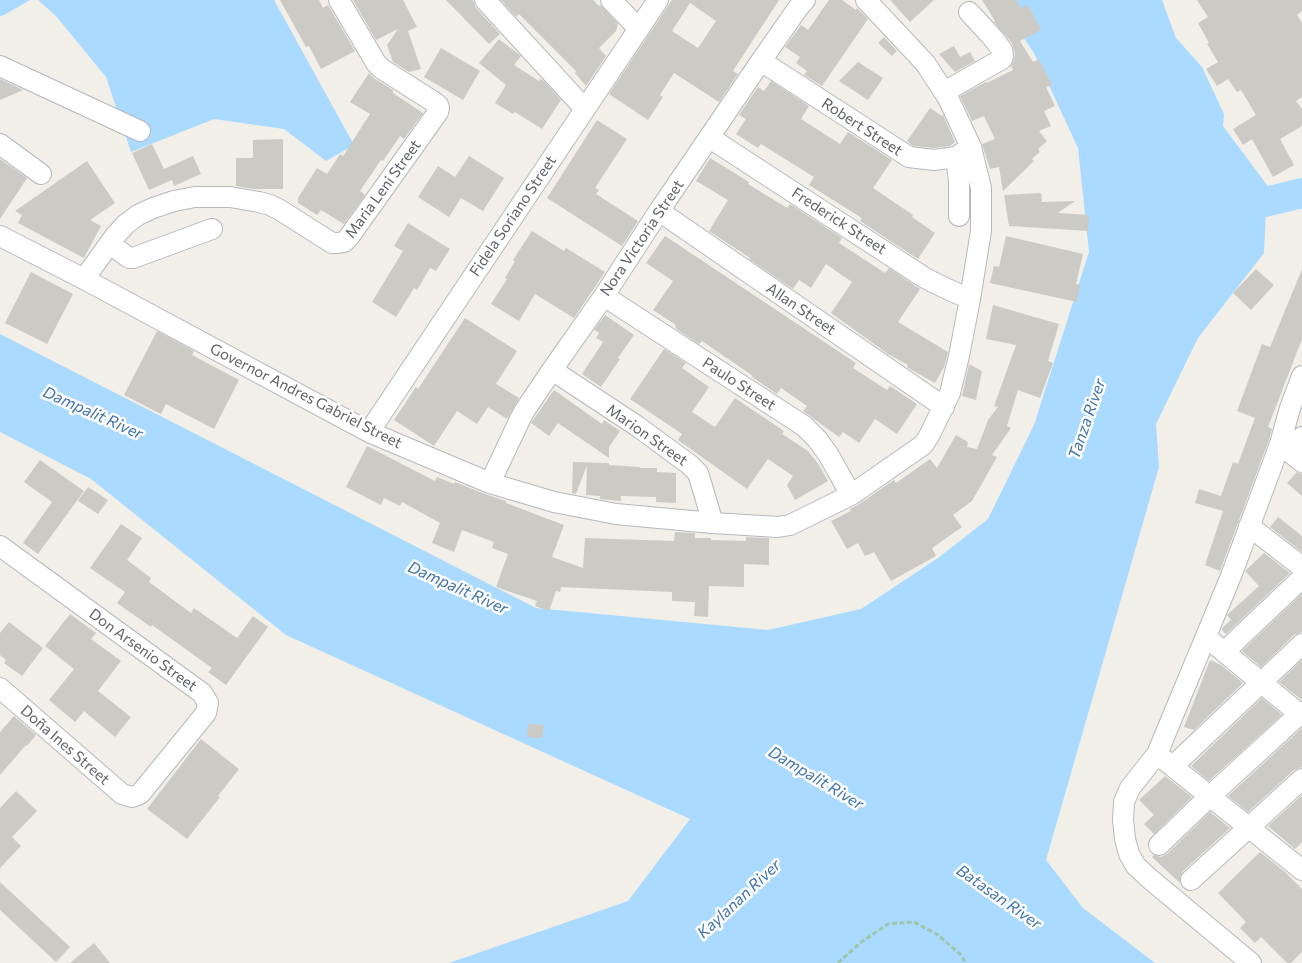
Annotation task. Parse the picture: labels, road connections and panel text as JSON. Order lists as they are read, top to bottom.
{
  "streets": {
    "street": [
      "Robert Street",
      "Maria Leni Street",
      "Fidela Soriano Street",
      "Frederick Street",
      "Nora Victoria Street",
      "Allan Street",
      "Paulo Street",
      "Governor Andres Gabriel Street",
      "Marion Street",
      "Don Arsenio Street",
      "Doña Ines Street"
    ]
  },
  "crossings": [
    ["Robert Street", "Nora Victoria Street"],
    ["Robert Street", "Governor Andres Gabriel Street"],
    ["Maria Leni Street", "Governor Andres Gabriel Street"],
    ["Fidela Soriano Street", "Governor Andres Gabriel Street"],
    ["Frederick Street", "Nora Victoria Street"],
    ["Frederick Street", "Governor Andres Gabriel Street"],
    ["Nora Victoria Street", "Allan Street"],
    ["Nora Victoria Street", "Paulo Street"],
    ["Nora Victoria Street", "Governor Andres Gabriel Street"],
    ["Nora Victoria Street", "Marion Street"],
    ["Allan Street", "Governor Andres Gabriel Street"],
    ["Paulo Street", "Governor Andres Gabriel Street"],
    ["Governor Andres Gabriel Street", "Marion Street"],
    ["Don Arsenio Street", "Doña Ines Street"]
  ],
  "water": [
    "Dampalit River",
    "Tanza River",
    "Batasan River",
    "Kaylanan River"
  ]
}
